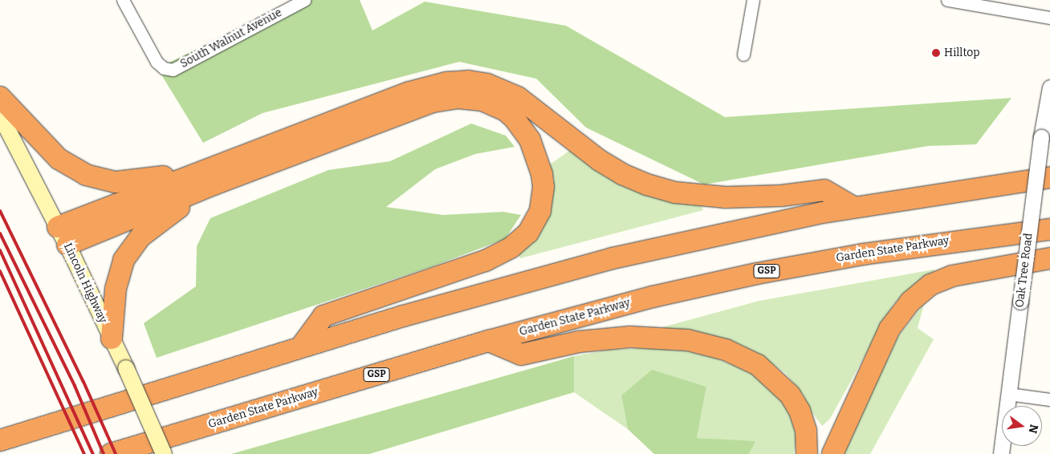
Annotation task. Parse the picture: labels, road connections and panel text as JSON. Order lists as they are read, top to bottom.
{
  "streets": {
    "highway": ["Garden State Parkway", "GSP"],
    "main road": ["Lincoln Highway"],
    "street": ["South Walnut Avenue", "Oak Tree Road"]
  },
  "places": ["Hilltop"],
  "north": "right"
}
